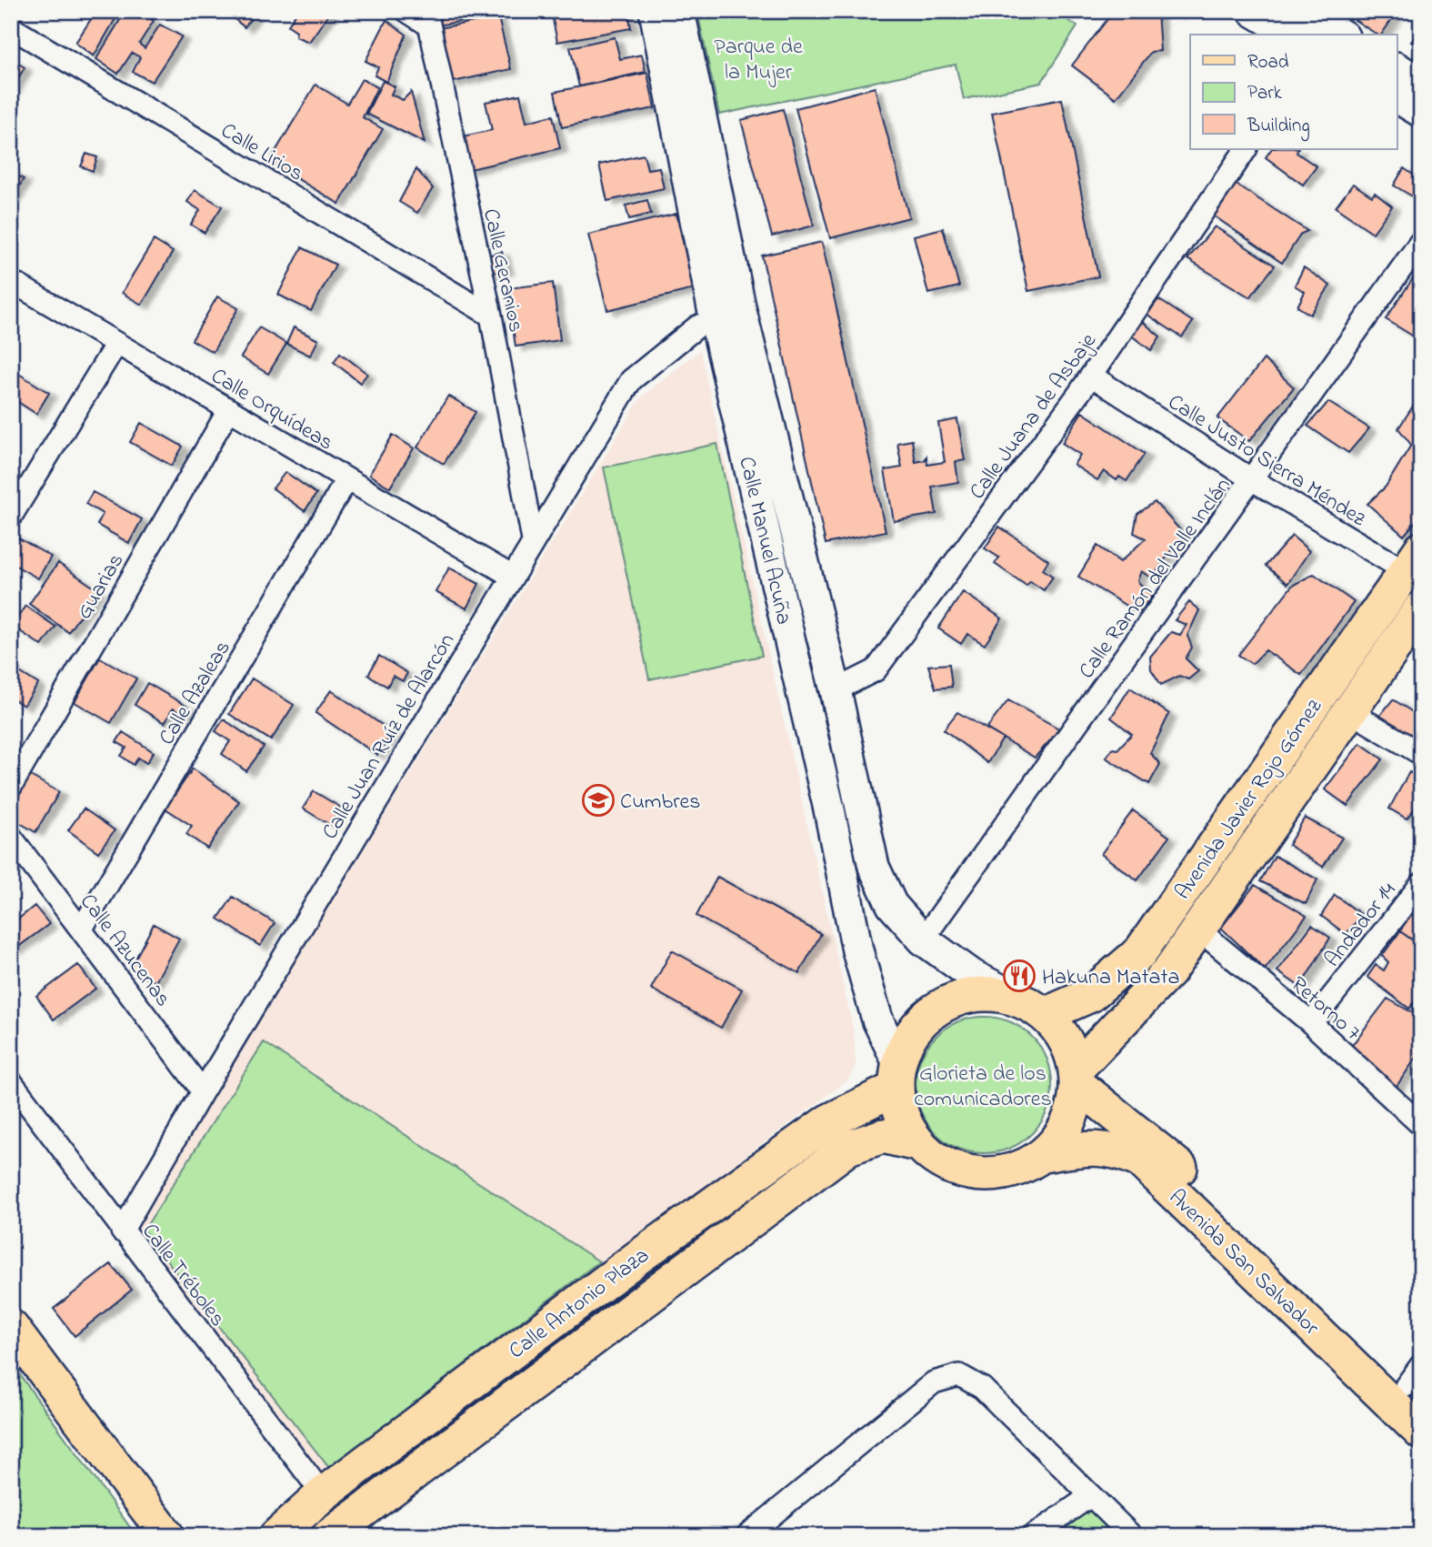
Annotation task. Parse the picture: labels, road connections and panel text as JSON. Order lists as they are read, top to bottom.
{
  "streets": {
    "main road": [
      "Calle Manuel Acuña",
      "Avenida Javier Rojo Gómez",
      "Avenida San Salvador",
      "Calle Antonio Plaza"
    ],
    "street": [
      "Calle Lirios",
      "Calle Geranios",
      "Calle Orquídeas",
      "Calle Juana de Asbaje",
      "Calle Justo Sierra Méndez",
      "Calle Ramón del Valle Inclán",
      "Guarias",
      "Calle Azaleas",
      "Calle Juan Ruíz de Alarcón",
      "Andador 14",
      "Calle Azucenas",
      "Retorno 7",
      "Calle Tréboles"
    ]
  },
  "crossings": [
    ["Calle Lirios", "Calle Geranios"],
    ["Calle Geranios", "Calle Juan Ruíz de Alarcón"],
    ["Calle Orquídeas", "Guarias"],
    ["Calle Orquídeas", "Calle Azaleas"],
    ["Calle Orquídeas", "Calle Juan Ruíz de Alarcón"],
    ["Calle Juana de Asbaje", "Calle Justo Sierra Méndez"],
    ["Calle Juana de Asbaje", "Calle Manuel Acuña"],
    ["Calle Justo Sierra Méndez", "Calle Ramón del Valle Inclán"],
    ["Calle Justo Sierra Méndez", "Avenida Javier Rojo Gómez"],
    ["Calle Manuel Acuña", "Calle Ramón del Valle Inclán"],
    ["Calle Manuel Acuña", "Calle Juan Ruíz de Alarcón"],
    ["Calle Manuel Acuña", "Avenida Javier Rojo Gómez"],
    ["Calle Manuel Acuña", "Avenida San Salvador"],
    ["Calle Manuel Acuña", "Calle Antonio Plaza"],
    ["Calle Azaleas", "Calle Azucenas"],
    ["Calle Juan Ruíz de Alarcón", "Calle Azucenas"],
    ["Calle Juan Ruíz de Alarcón", "Calle Tréboles"],
    ["Avenida Javier Rojo Gómez", "Retorno 7"],
    ["Avenida Javier Rojo Gómez", "Avenida San Salvador"],
    ["Avenida Javier Rojo Gómez", "Calle Antonio Plaza"],
    ["Andador 14", "Retorno 7"],
    ["Avenida San Salvador", "Calle Antonio Plaza"],
    ["Calle Tréboles", "Calle Antonio Plaza"]
  ],
  "parks": ["Parque de la Mujer", "Glorieta de los comunicadores"],
  "places": {
    "school or university": ["Cumbres"],
    "restaurant": ["Hakuna Matata"]
  },
  "legend": ["Road", "Park", "Building"]
}
